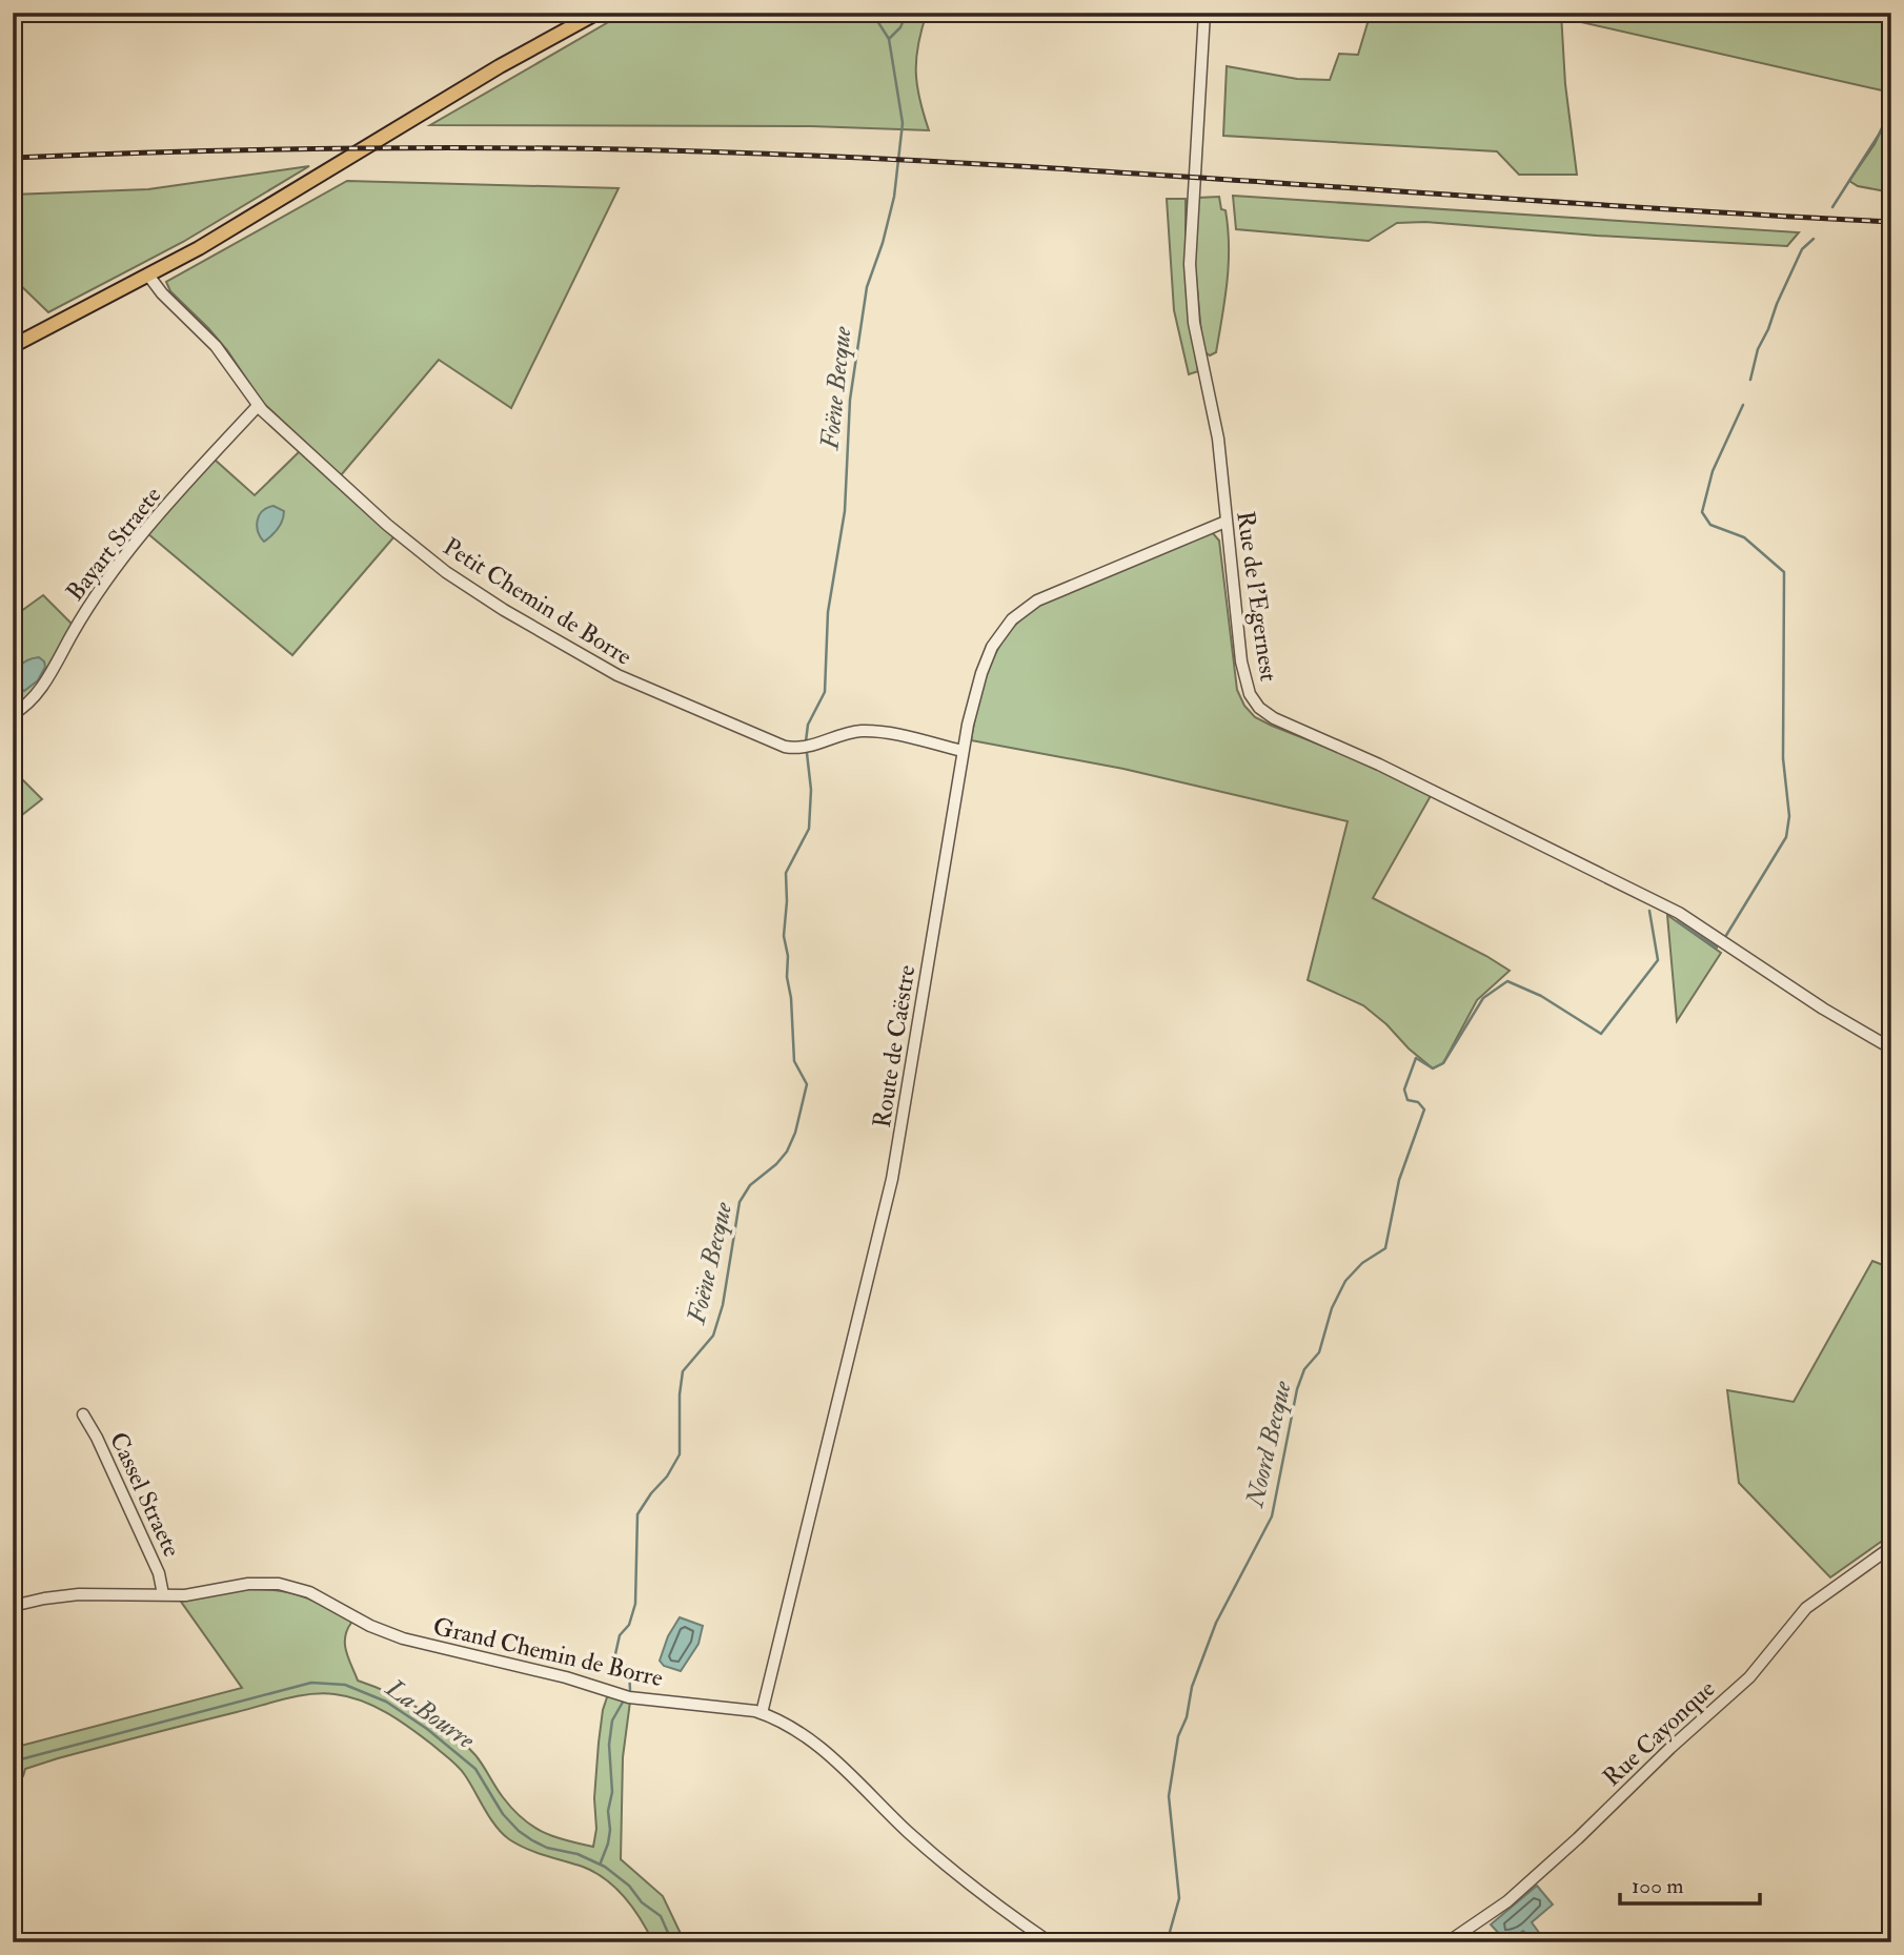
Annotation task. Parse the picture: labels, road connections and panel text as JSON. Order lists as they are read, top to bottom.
{
  "streets": {
    "street": [
      "Bayart Straete",
      "Rue de l'Egernest",
      "Petit Chemin de Borre",
      "Route de Caëstre",
      "Cassel Straete",
      "Grand Chemin de Borre",
      "Rue Cayonque"
    ]
  },
  "crossings": [
    ["Bayart Straete", "Petit Chemin de Borre"],
    ["Rue de l'Egernest", "Route de Caëstre"],
    ["Petit Chemin de Borre", "Route de Caëstre"],
    ["Route de Caëstre", "Grand Chemin de Borre"],
    ["Cassel Straete", "Grand Chemin de Borre"]
  ],
  "water": ["Foëne Becque", "Noord Becque", "La Bourre"],
  "scale_bar": "100 m"
}
